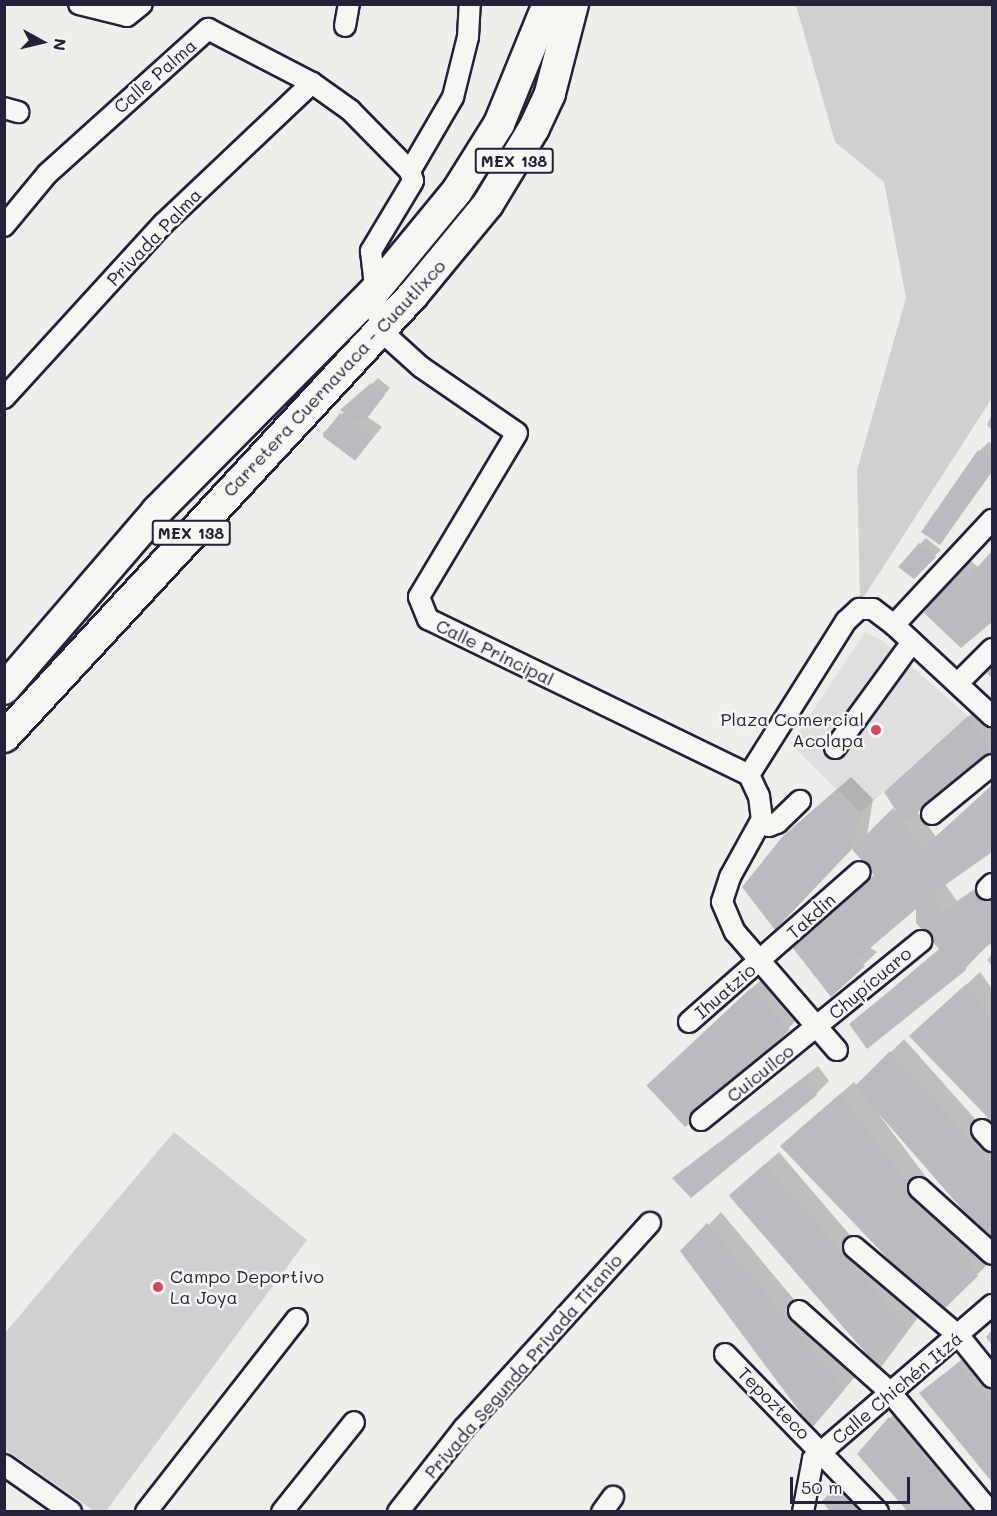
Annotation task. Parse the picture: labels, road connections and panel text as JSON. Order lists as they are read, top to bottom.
{
  "streets": {
    "main road": ["MEX 138", "Carretera Cuernavaca - Cuautlixco"],
    "street": [
      "Calle Palma",
      "Privada Palma",
      "Calle Principal",
      "Takdin",
      "Chupícuaro",
      "Ihuatzio",
      "Cuicuilco",
      "Privada Segunda Privada Titanio",
      "Calle Chichén Itzá",
      "Tepozteco"
    ]
  },
  "crossings": [
    ["Calle Palma", "Privada Palma"],
    ["Carretera Cuernavaca - Cuautlixco", "Calle Principal"],
    ["Takdin", "Ihuatzio"],
    ["Chupícuaro", "Cuicuilco"],
    ["Calle Chichén Itzá", "Tepozteco"]
  ],
  "places": ["Plaza Comercial Acolapa", "Campo Deportivo La Joya"],
  "scale_bar": "50 m",
  "north": "right"
}
